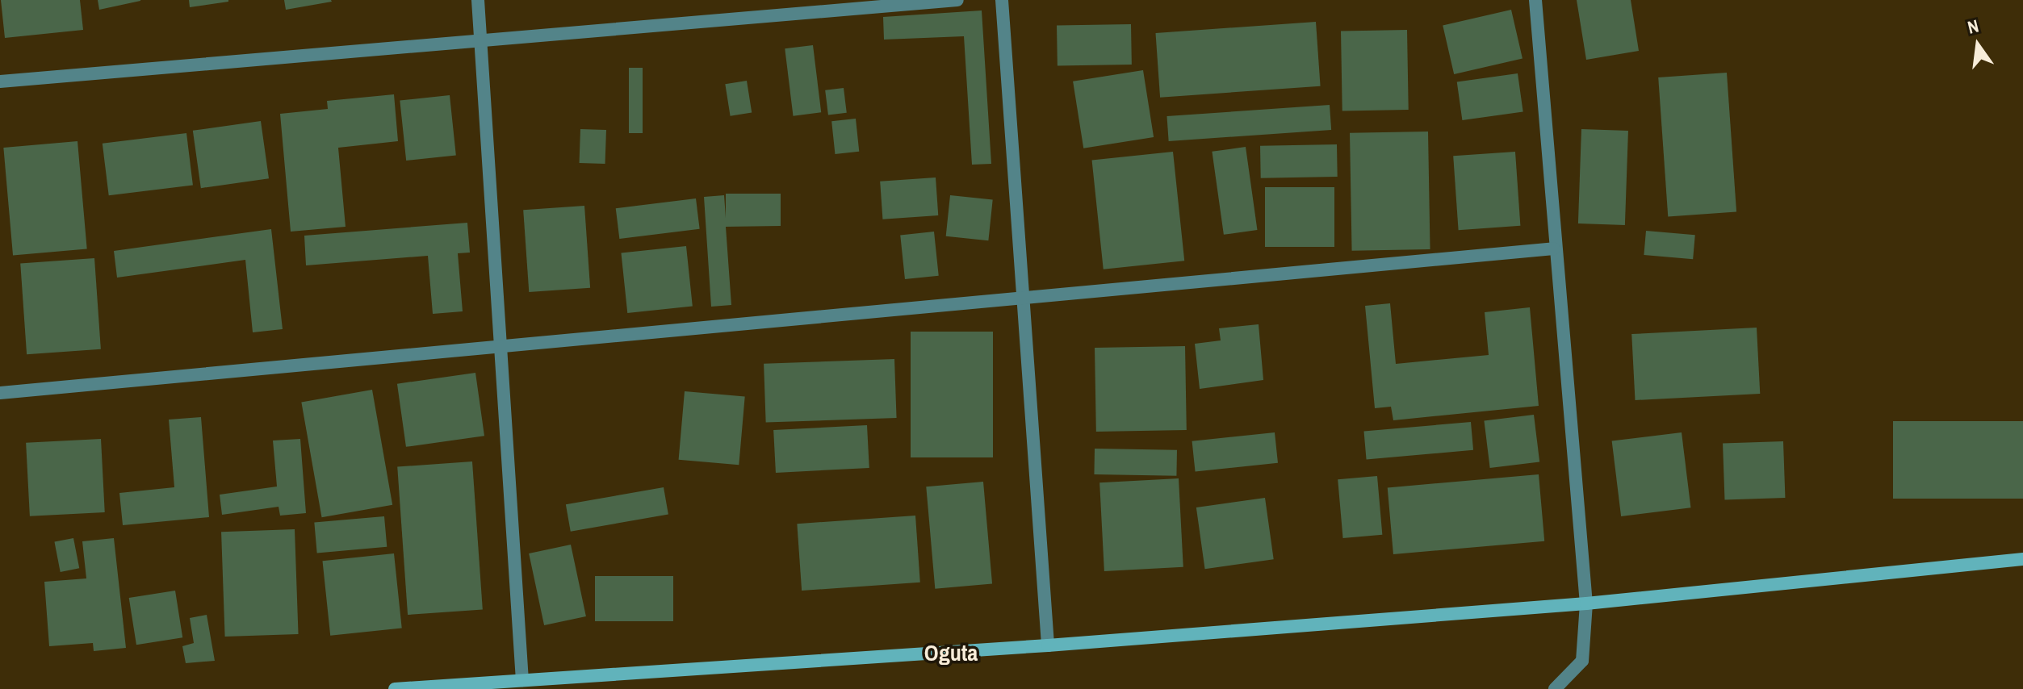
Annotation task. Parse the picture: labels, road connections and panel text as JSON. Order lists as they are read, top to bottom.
{
  "districts": ["Oguta"],
  "north": "top"
}
